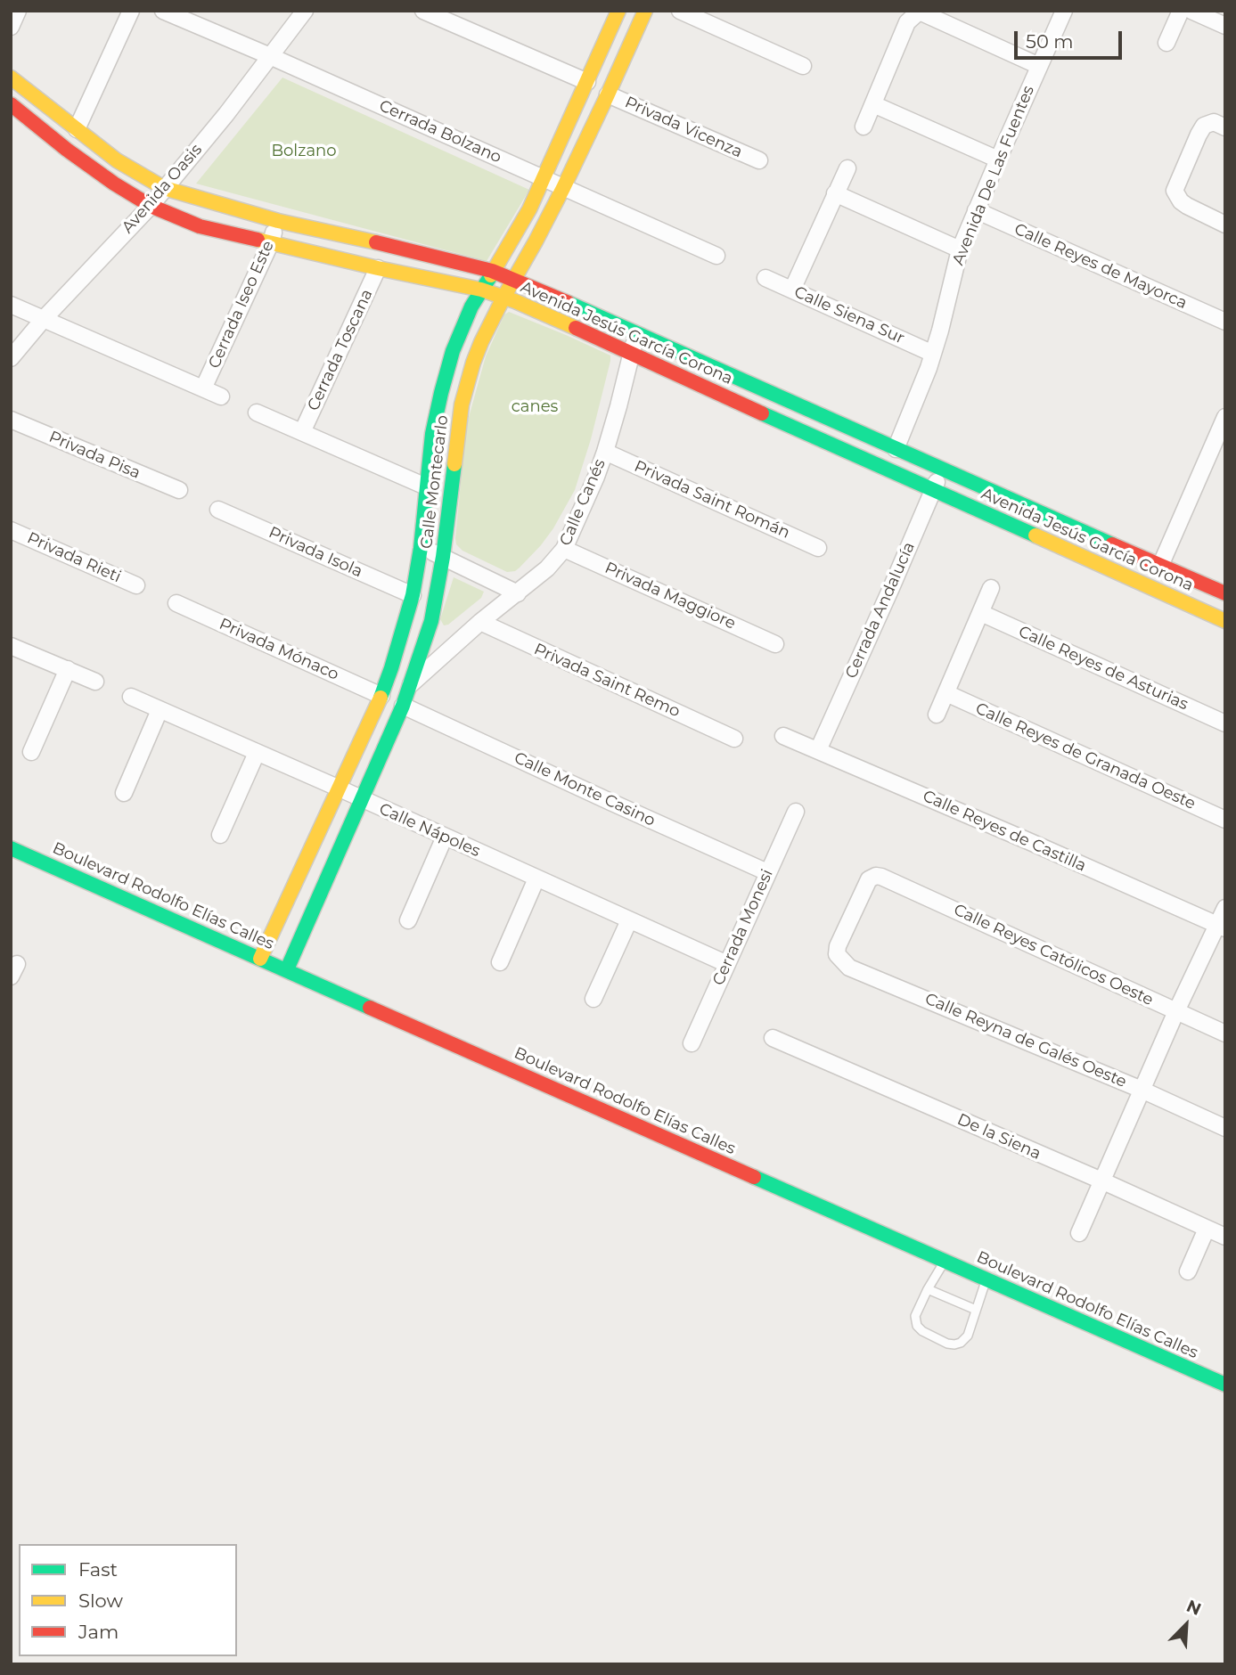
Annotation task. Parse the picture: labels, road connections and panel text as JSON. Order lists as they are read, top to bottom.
{
  "streets": {
    "street": [
      "Privada Vicenza",
      "Cerrada Bolzano",
      "Avenida De Las Fuentes",
      "Avenida Oasis",
      "Calle Reyes de Mayorca",
      "Cerrada Iseo Este",
      "Calle Siena Sur",
      "Avenida Jesús García Corona",
      "Cerrada Toscana",
      "Privada Pisa",
      "Calle Montecarlo",
      "Privada Saint Román",
      "Calle Canés",
      "Privada Isola",
      "Privada Rieti",
      "Privada Maggiore",
      "Cerrada Andalucía",
      "Privada Mónaco",
      "Calle Reyes de Asturias",
      "Privada Saint Remo",
      "Calle Reyes de Granada Oeste",
      "Calle Monte Casino",
      "Calle Nápoles",
      "Calle Reyes de Castilla",
      "Boulevard Rodolfo Elías Calles",
      "Cerrada Monesi",
      "Calle Reyes Católicos Oeste",
      "Calle Reyna de Galés Oeste",
      "De la Siena"
    ]
  },
  "crossings": [
    ["Privada Vicenza", "Calle Montecarlo"],
    ["Cerrada Bolzano", "Avenida Oasis"],
    ["Cerrada Bolzano", "Calle Montecarlo"],
    ["Avenida De Las Fuentes", "Calle Reyes de Mayorca"],
    ["Avenida De Las Fuentes", "Calle Siena Sur"],
    ["Avenida De Las Fuentes", "Avenida Jesús García Corona"],
    ["Avenida Oasis", "Avenida Jesús García Corona"],
    ["Cerrada Iseo Este", "Avenida Jesús García Corona"],
    ["Avenida Jesús García Corona", "Cerrada Toscana"],
    ["Avenida Jesús García Corona", "Calle Montecarlo"],
    ["Avenida Jesús García Corona", "Calle Canés"],
    ["Avenida Jesús García Corona", "Cerrada Andalucía"],
    ["Calle Montecarlo", "Calle Canés"],
    ["Calle Montecarlo", "Privada Isola"],
    ["Calle Montecarlo", "Privada Mónaco"],
    ["Calle Montecarlo", "Calle Monte Casino"],
    ["Calle Montecarlo", "Calle Nápoles"],
    ["Calle Montecarlo", "Boulevard Rodolfo Elías Calles"],
    ["Privada Saint Román", "Calle Canés"],
    ["Calle Canés", "Privada Maggiore"],
    ["Calle Canés", "Privada Saint Remo"],
    ["Cerrada Andalucía", "Calle Reyes de Castilla"],
    ["Calle Monte Casino", "Cerrada Monesi"],
    ["Calle Nápoles", "Cerrada Monesi"],
    ["Calle Reyes Católicos Oeste", "Calle Reyna de Galés Oeste"]
  ],
  "parks": ["Bolzano", "canes"],
  "legend": ["Fast", "Slow", "Jam"],
  "scale_bar": "50 m",
  "north": "top right"
}
